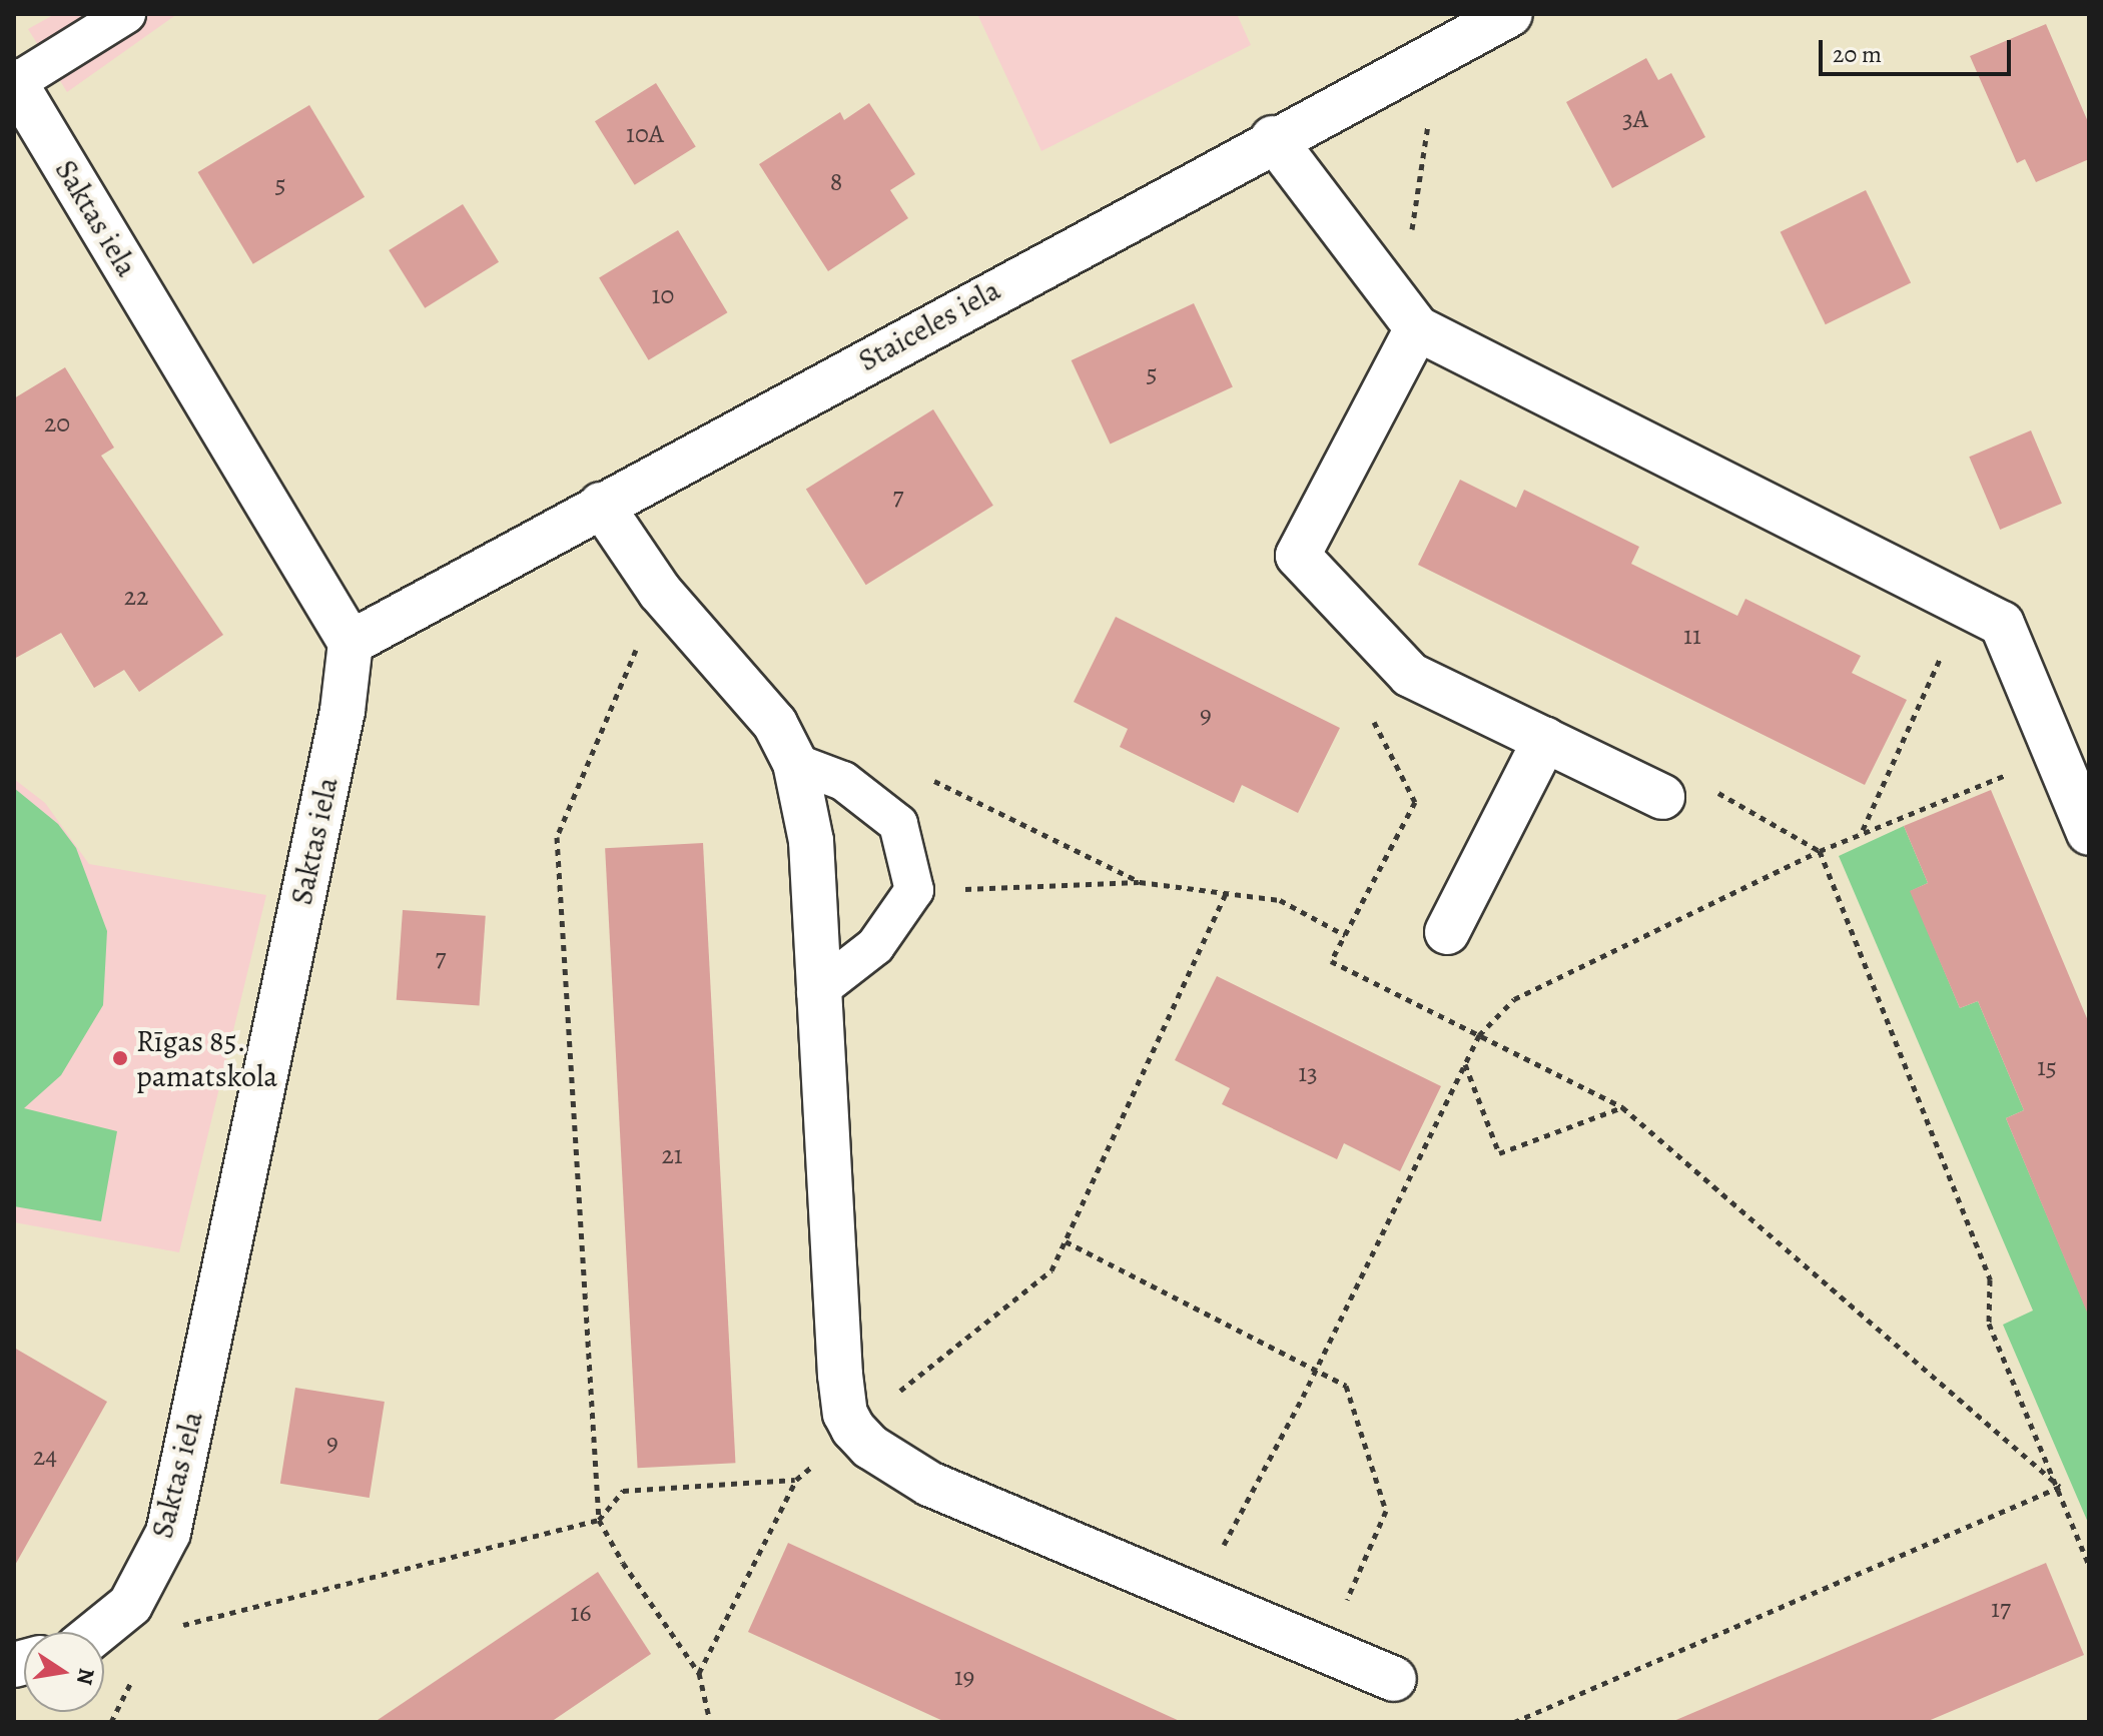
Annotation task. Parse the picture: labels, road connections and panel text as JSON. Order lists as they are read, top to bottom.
{
  "streets": {
    "street": ["Saktas iela", "Staiceles iela"]
  },
  "crossings": [
    ["Saktas iela", "Staiceles iela"]
  ],
  "places": ["Rīgas 85. pamatskola"],
  "house_numbers": [
    "3A",
    "10A",
    "8",
    "5",
    "10",
    "5",
    "20",
    "7",
    "22",
    "11",
    "9",
    "7",
    "15",
    "13",
    "21",
    "9",
    "24",
    "17",
    "16",
    "19"
  ],
  "scale_bar": "20 m",
  "north": "right"
}
